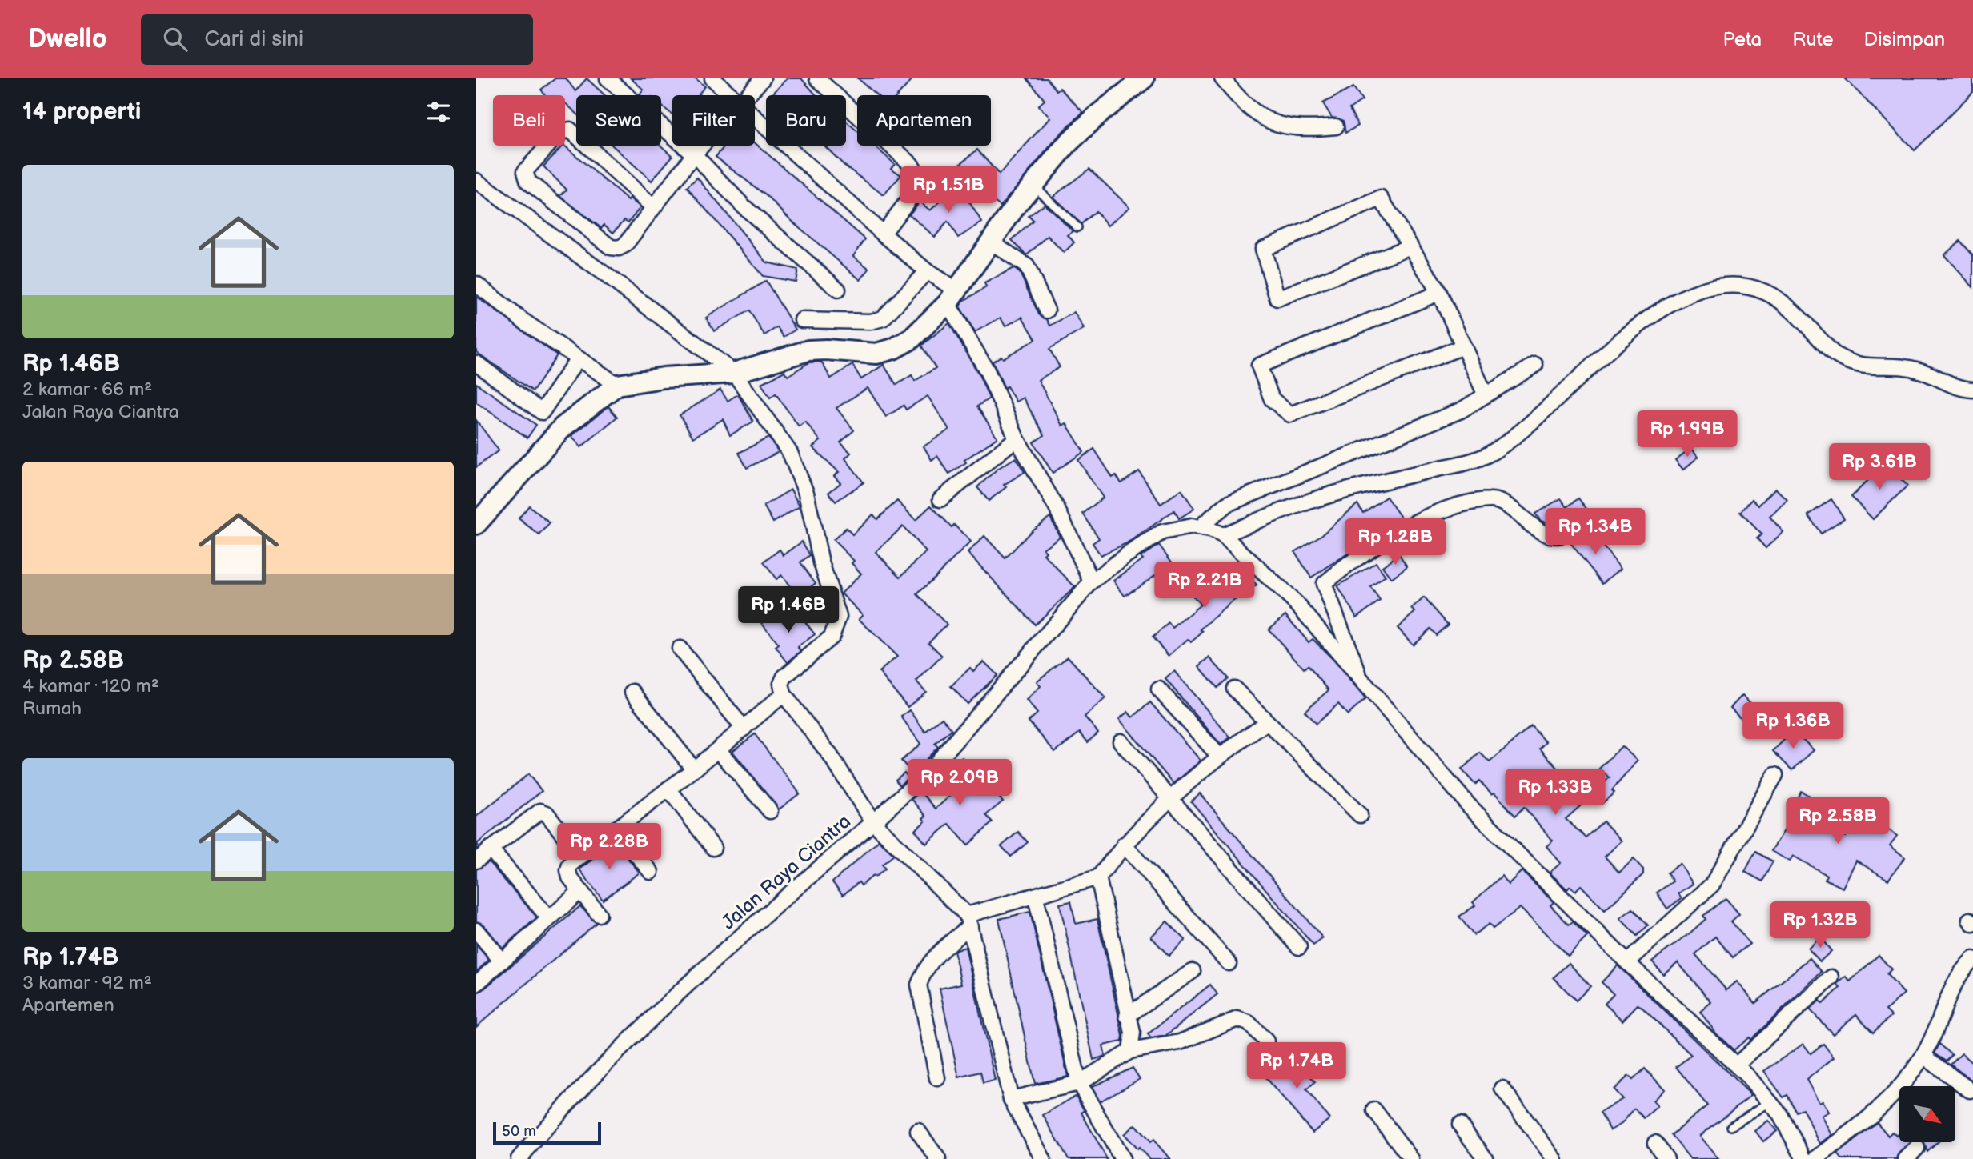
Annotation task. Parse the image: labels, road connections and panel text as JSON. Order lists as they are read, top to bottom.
{
  "streets": {
    "street": ["Jalan Raya Ciantra"]
  },
  "scale_bar": "50 m",
  "north": "bottom right",
  "page": {
    "header": "Dwello",
    "search": "Cari di sini",
    "nav": ["Peta", "Rute", "Disimpan"],
    "heading": "14 properti",
    "chip": [
      "Beli",
      "Sewa",
      "Filter",
      "Baru",
      "Apartemen"
    ],
    "list": [
      {
        "name": "Rp 1.46B",
        "note": "2 kamar · 66 m² · Jalan Raya Ciantra"
      },
      {
        "name": "Rp 2.58B",
        "note": "4 kamar · 120 m² · Rumah"
      },
      {
        "name": "Rp 1.74B",
        "note": "3 kamar · 92 m² · Apartemen"
      }
    ],
    "price": [
      "Rp 1.51B",
      "Rp 1.99B",
      "Rp 3.61B",
      "Rp 1.34B",
      "Rp 1.28B",
      "Rp 2.21B",
      "Rp 1.46B",
      "Rp 1.36B",
      "Rp 2.09B",
      "Rp 1.33B",
      "Rp 2.58B",
      "Rp 2.28B",
      "Rp 1.32B",
      "Rp 1.74B"
    ],
    "scale": "50 m"
  }
}
